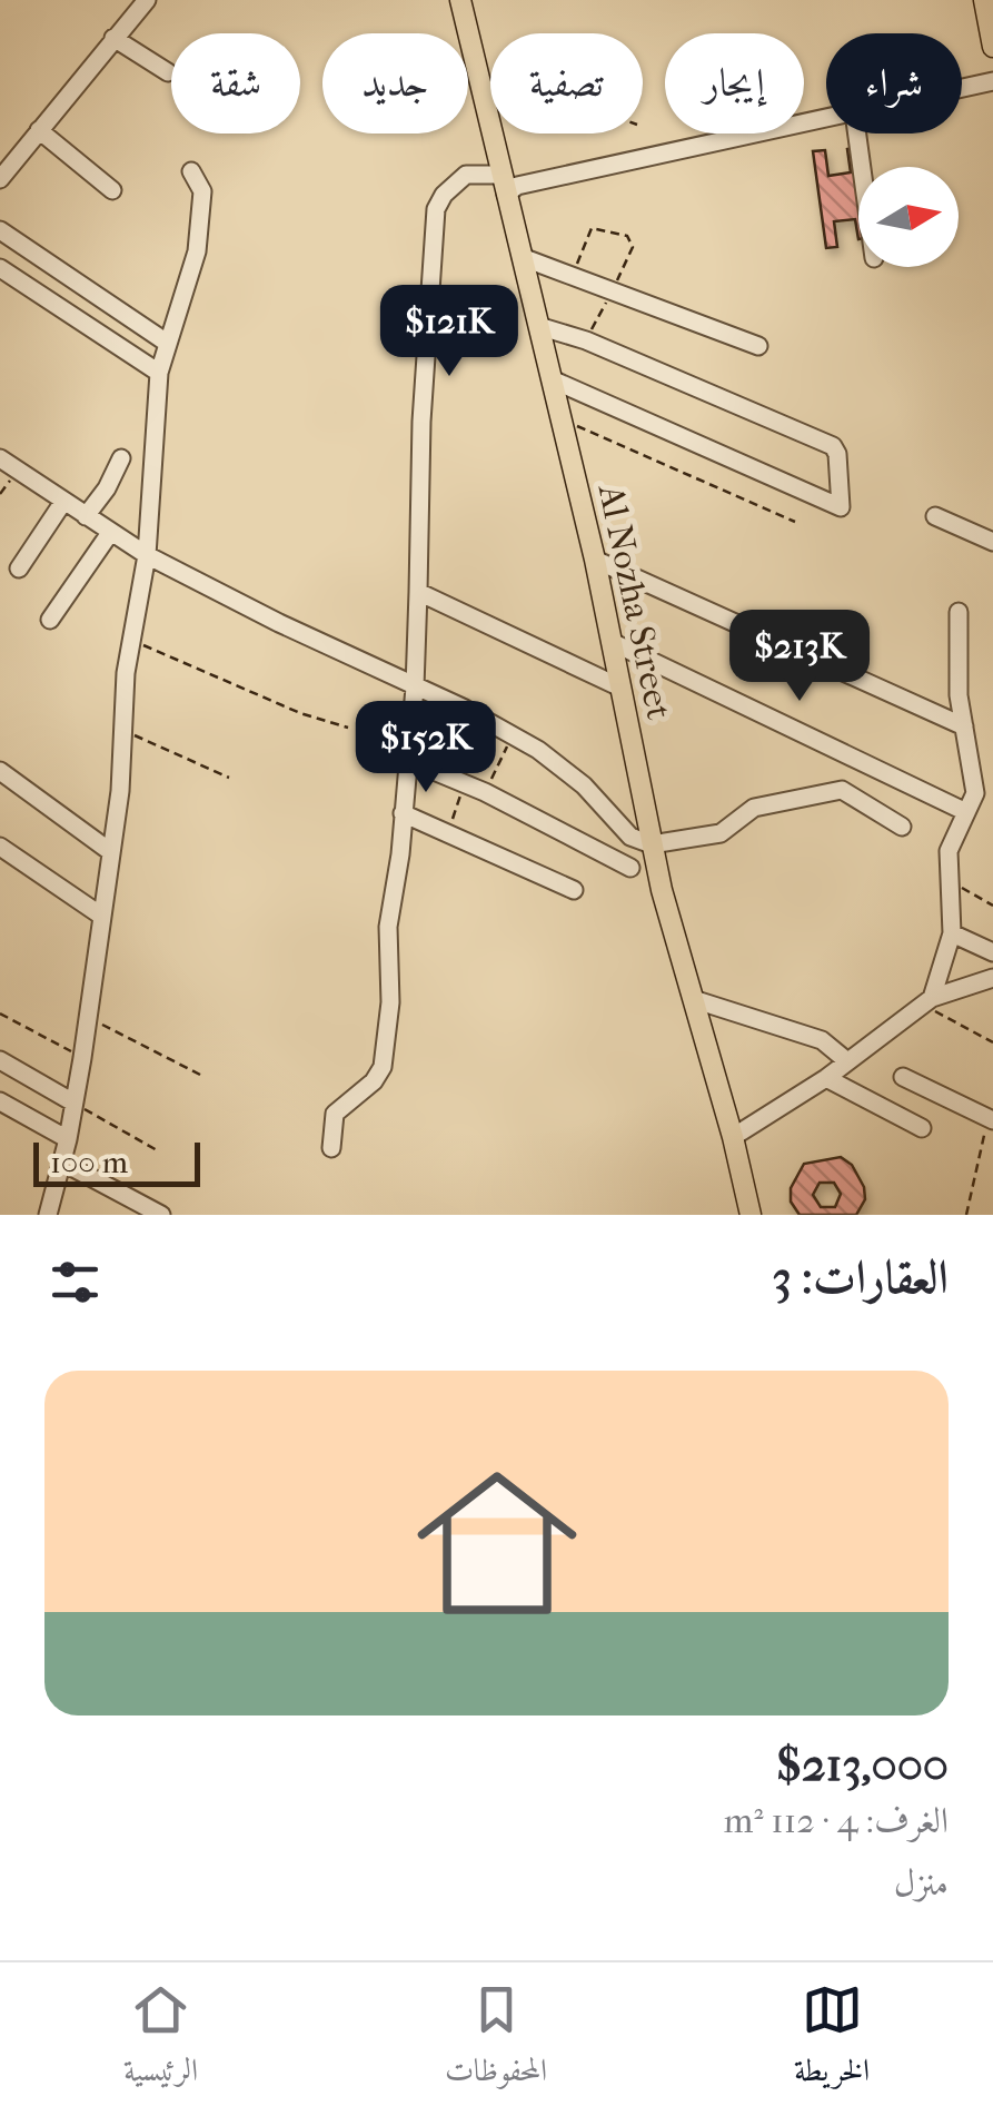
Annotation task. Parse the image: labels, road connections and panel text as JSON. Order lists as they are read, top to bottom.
{
  "streets": {
    "main road": ["Al Nozha Street"]
  },
  "scale_bar": "100 m",
  "north": "right",
  "page": {
    "chip": [
      "شراء",
      "إيجار",
      "تصفية",
      "جديد",
      "شقة"
    ],
    "price": ["$121K", "$213K", "$152K"],
    "scale": "100 m",
    "heading": "العقارات: 3",
    "list": [
      {
        "name": "$213,000",
        "note": "الغرف: 4 · 112 m² · منزل"
      }
    ],
    "tabs": ["الخريطة", "المحفوظات", "الرئيسية"]
  }
}
